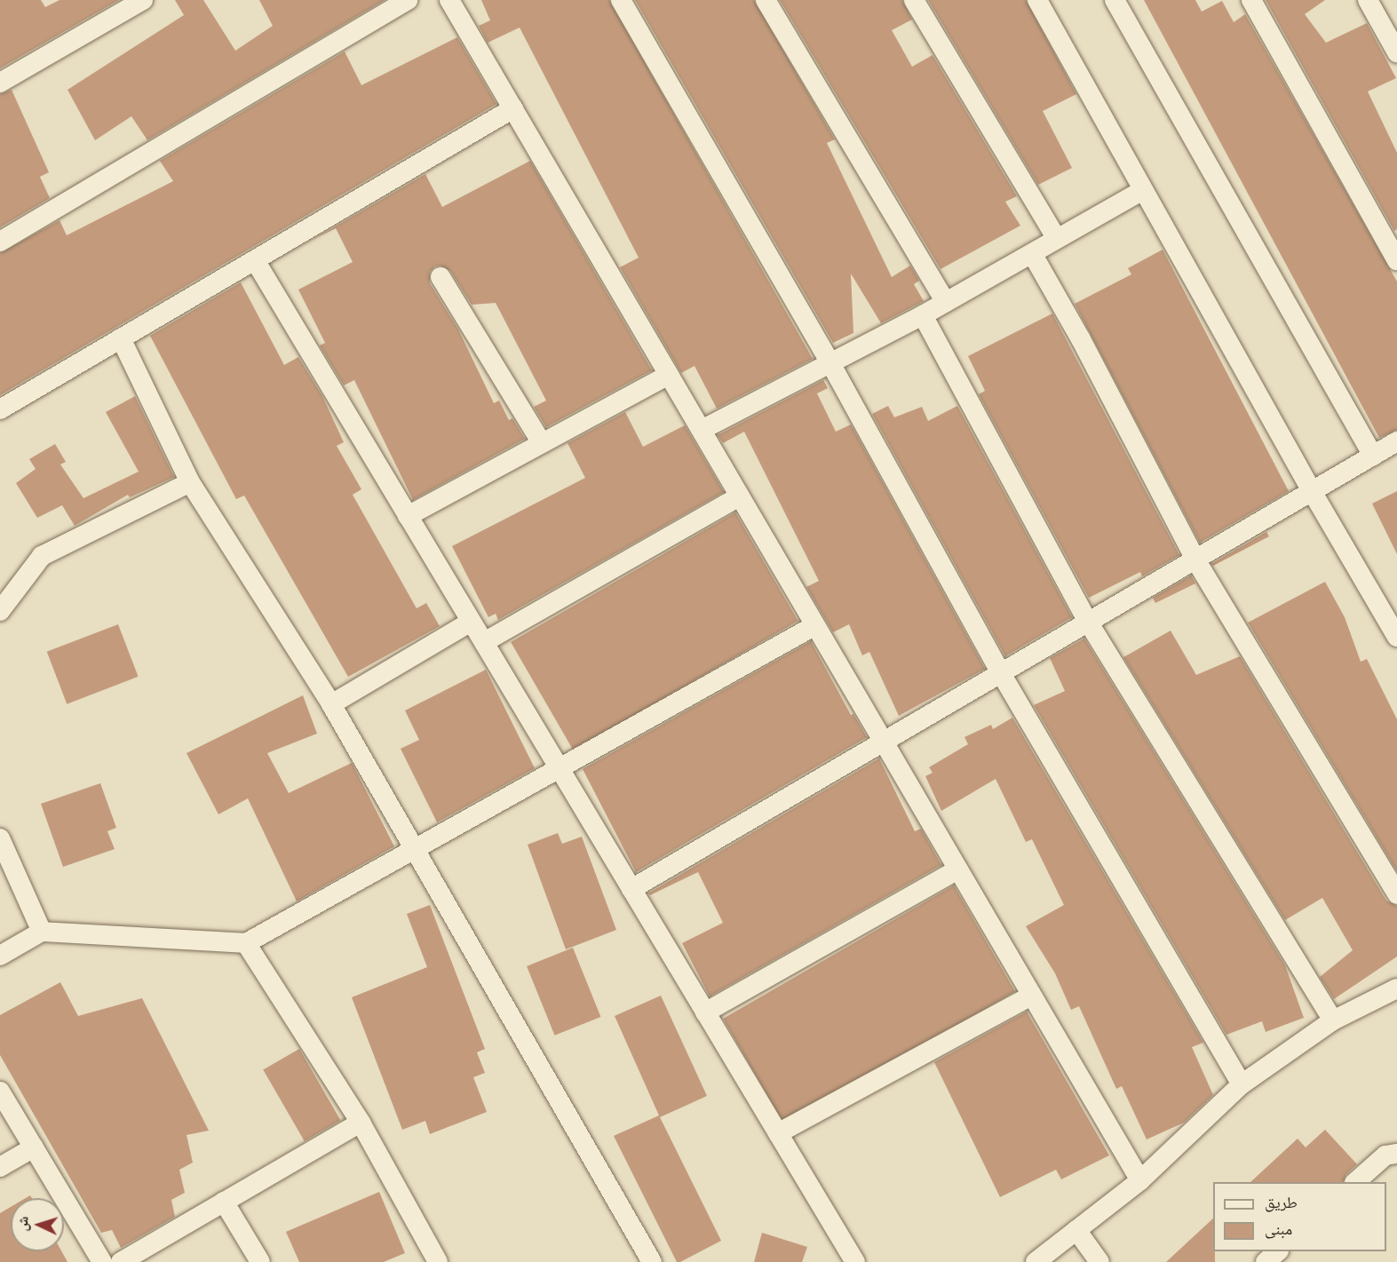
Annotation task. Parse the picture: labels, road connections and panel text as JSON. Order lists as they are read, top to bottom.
{
  "legend": ["طريق", "مبنى"],
  "north": "left"
}
